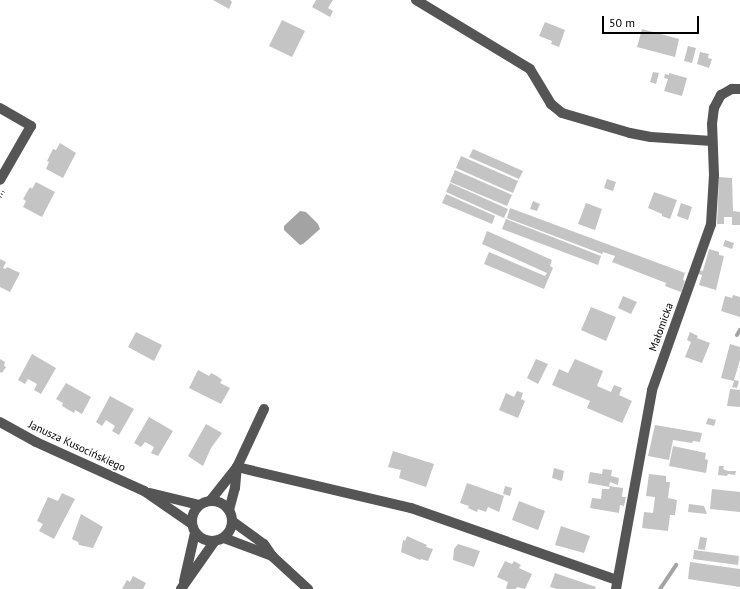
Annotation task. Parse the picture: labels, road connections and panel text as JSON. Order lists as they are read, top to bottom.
{
  "streets": {
    "street": ["Małomicka", "Janusza Kusocińskiego"]
  },
  "scale_bar": "50 m"
}
